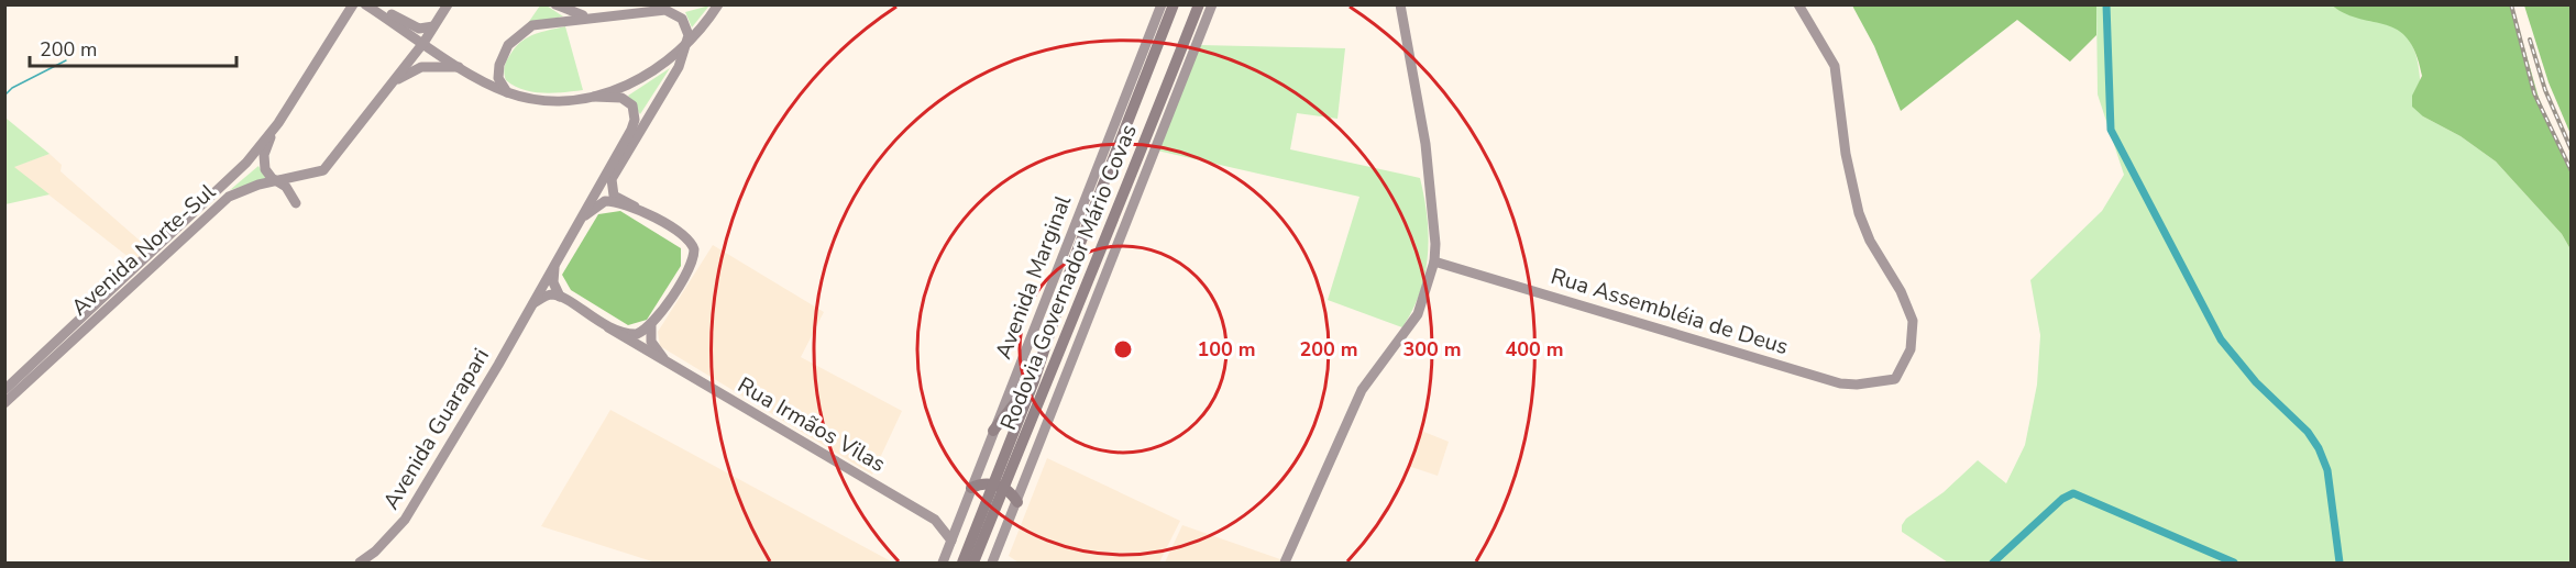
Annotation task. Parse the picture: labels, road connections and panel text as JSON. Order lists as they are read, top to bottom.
{
  "streets": {
    "main road": ["Rodovia Governador Mário Covas"],
    "street": [
      "Avenida Norte-Sul",
      "Avenida Marginal",
      "Rua Assembléia de Deus",
      "Rua Irmãos Vilas",
      "Avenida Guarapari"
    ]
  },
  "crossings": [
    ["Avenida Marginal", "Rua Irmãos Vilas"],
    ["Rua Irmãos Vilas", "Avenida Guarapari"]
  ],
  "scale_bar": "200 m",
  "rings": [
    "100 m",
    "200 m",
    "300 m",
    "400 m"
  ]
}
